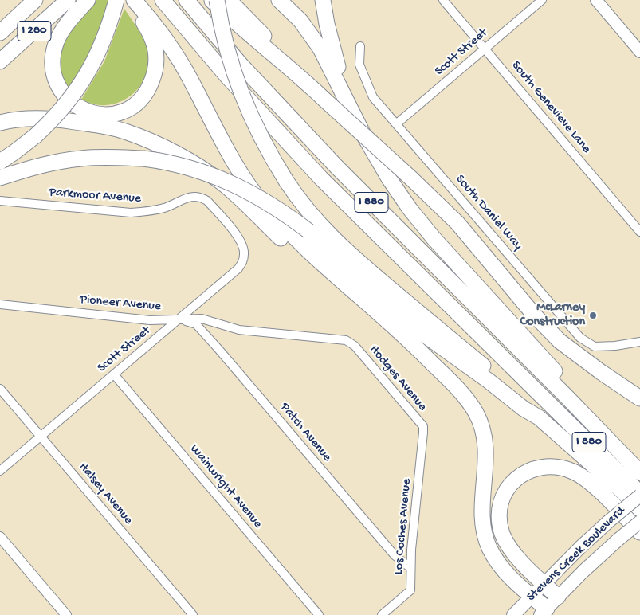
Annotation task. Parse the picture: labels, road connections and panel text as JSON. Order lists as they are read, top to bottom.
{
  "streets": {
    "highway": ["I 280", "I 880"],
    "main road": ["Stevens Creek Boulevard"],
    "street": [
      "Scott Street",
      "South Genevieve Lane",
      "Parkmoor Avenue",
      "South Daniel Way",
      "Pioneer Avenue",
      "Hodges Avenue",
      "Patch Avenue",
      "Wainwright Avenue",
      "Halsey Avenue",
      "Los Coches Avenue"
    ]
  },
  "crossings": [
    ["Scott Street", "South Genevieve Lane"],
    ["Scott Street", "Parkmoor Avenue"],
    ["Scott Street", "South Daniel Way"],
    ["Scott Street", "Pioneer Avenue"],
    ["Scott Street", "Patch Avenue"],
    ["Scott Street", "Wainwright Avenue"],
    ["Scott Street", "Halsey Avenue"],
    ["I 880", "Stevens Creek Boulevard"],
    ["Pioneer Avenue", "Hodges Avenue"],
    ["Pioneer Avenue", "Patch Avenue"],
    ["Hodges Avenue", "Los Coches Avenue"],
    ["Patch Avenue", "Los Coches Avenue"]
  ],
  "places": ["McLarney Construction"]
}
